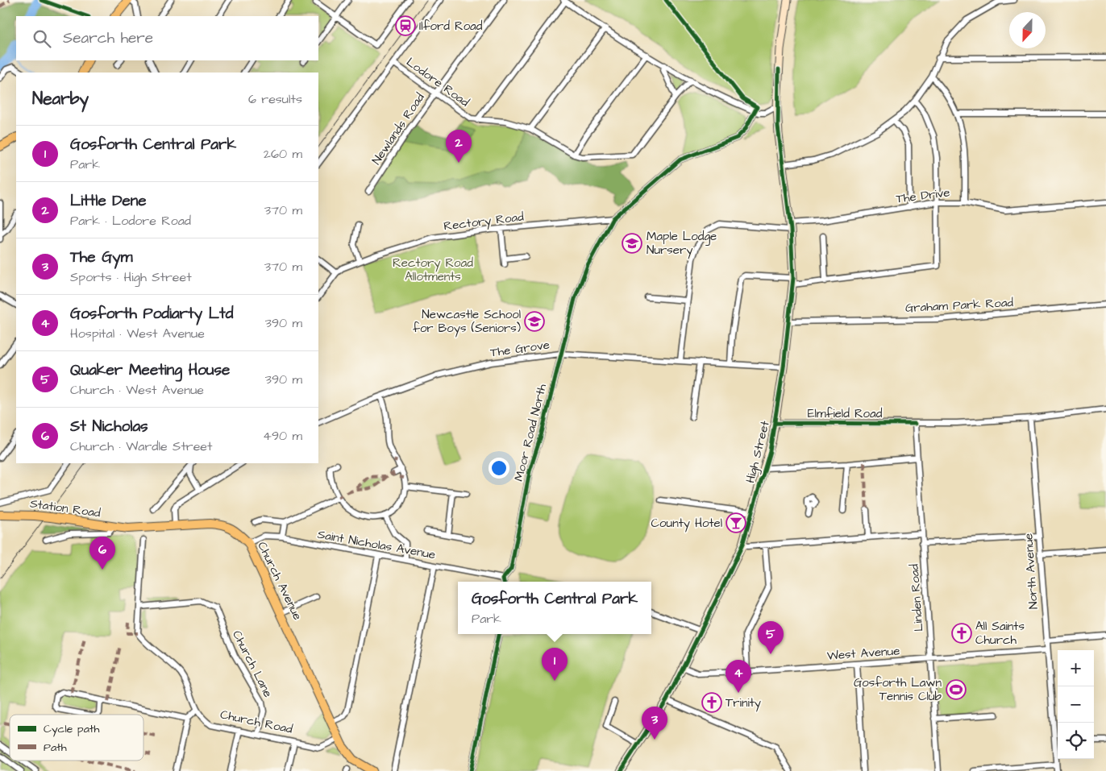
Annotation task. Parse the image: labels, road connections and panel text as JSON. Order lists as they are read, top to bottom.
{
  "streets": {
    "main road": ["High Street", "Station Road", "Church Avenue"],
    "street": [
      "Lodore Road",
      "Newlands Road",
      "The Drive",
      "Rectory Road",
      "Graham Park Road",
      "The Grove",
      "Elmfield Road",
      "Moor Road North",
      "Saint Nicholas Avenue",
      "North Avenue",
      "Linden Road",
      "West Avenue",
      "Church Lane",
      "Church Road"
    ]
  },
  "crossings": [
    ["Lodore Road", "Newlands Road"],
    ["The Drive", "The Grove"],
    ["The Drive", "High Street"],
    ["Rectory Road", "Moor Road North"],
    ["Graham Park Road", "High Street"],
    ["The Grove", "Moor Road North"],
    ["The Grove", "High Street"],
    ["Elmfield Road", "High Street"],
    ["Elmfield Road", "North Avenue"],
    ["Elmfield Road", "Linden Road"],
    ["Moor Road North", "Saint Nicholas Avenue"],
    ["High Street", "West Avenue"],
    ["Station Road", "Church Avenue"],
    ["Saint Nicholas Avenue", "Church Avenue"],
    ["North Avenue", "West Avenue"],
    ["Church Avenue", "Church Road"],
    ["Linden Road", "West Avenue"],
    ["Church Lane", "Church Road"]
  ],
  "parks": ["Rectory Road Allotments"],
  "places": {
    "station": ["Ilford Road"],
    "school or university": ["Maple Lodge Nursery", "Newcastle School for Boys (Seniors)"],
    "bar": ["County Hotel"],
    "church": ["All Saints Church", "Trinity"],
    "sports": ["Gosforth Lawn Tennis Club"]
  },
  "legend": ["Cycle path", "Path"],
  "north": "bottom",
  "page": {
    "search": "Search here",
    "heading": ["Nearby", "6 results"],
    "list": [
      {
        "mark": "1",
        "name": "Gosforth Central Park",
        "note": "Park",
        "value": "260 m"
      },
      {
        "mark": "2",
        "name": "Little Dene",
        "note": "Park · Lodore Road",
        "value": "370 m"
      },
      {
        "mark": "3",
        "name": "The Gym",
        "note": "Sports · High Street",
        "value": "370 m"
      },
      {
        "mark": "4",
        "name": "Gosforth Podiarty Ltd",
        "note": "Hospital · West Avenue",
        "value": "390 m"
      },
      {
        "mark": "5",
        "name": "Quaker Meeting House",
        "note": "Church · West Avenue",
        "value": "390 m"
      },
      {
        "mark": "6",
        "name": "St Nicholas",
        "note": "Church · Wardle Street",
        "value": "490 m"
      }
    ],
    "pins": [
      "2",
      "6",
      "5",
      "1",
      "4",
      "3"
    ],
    "popup": ["Gosforth Central Park", "Park"],
    "map_buttons": ["+", "−"]
  }
}
